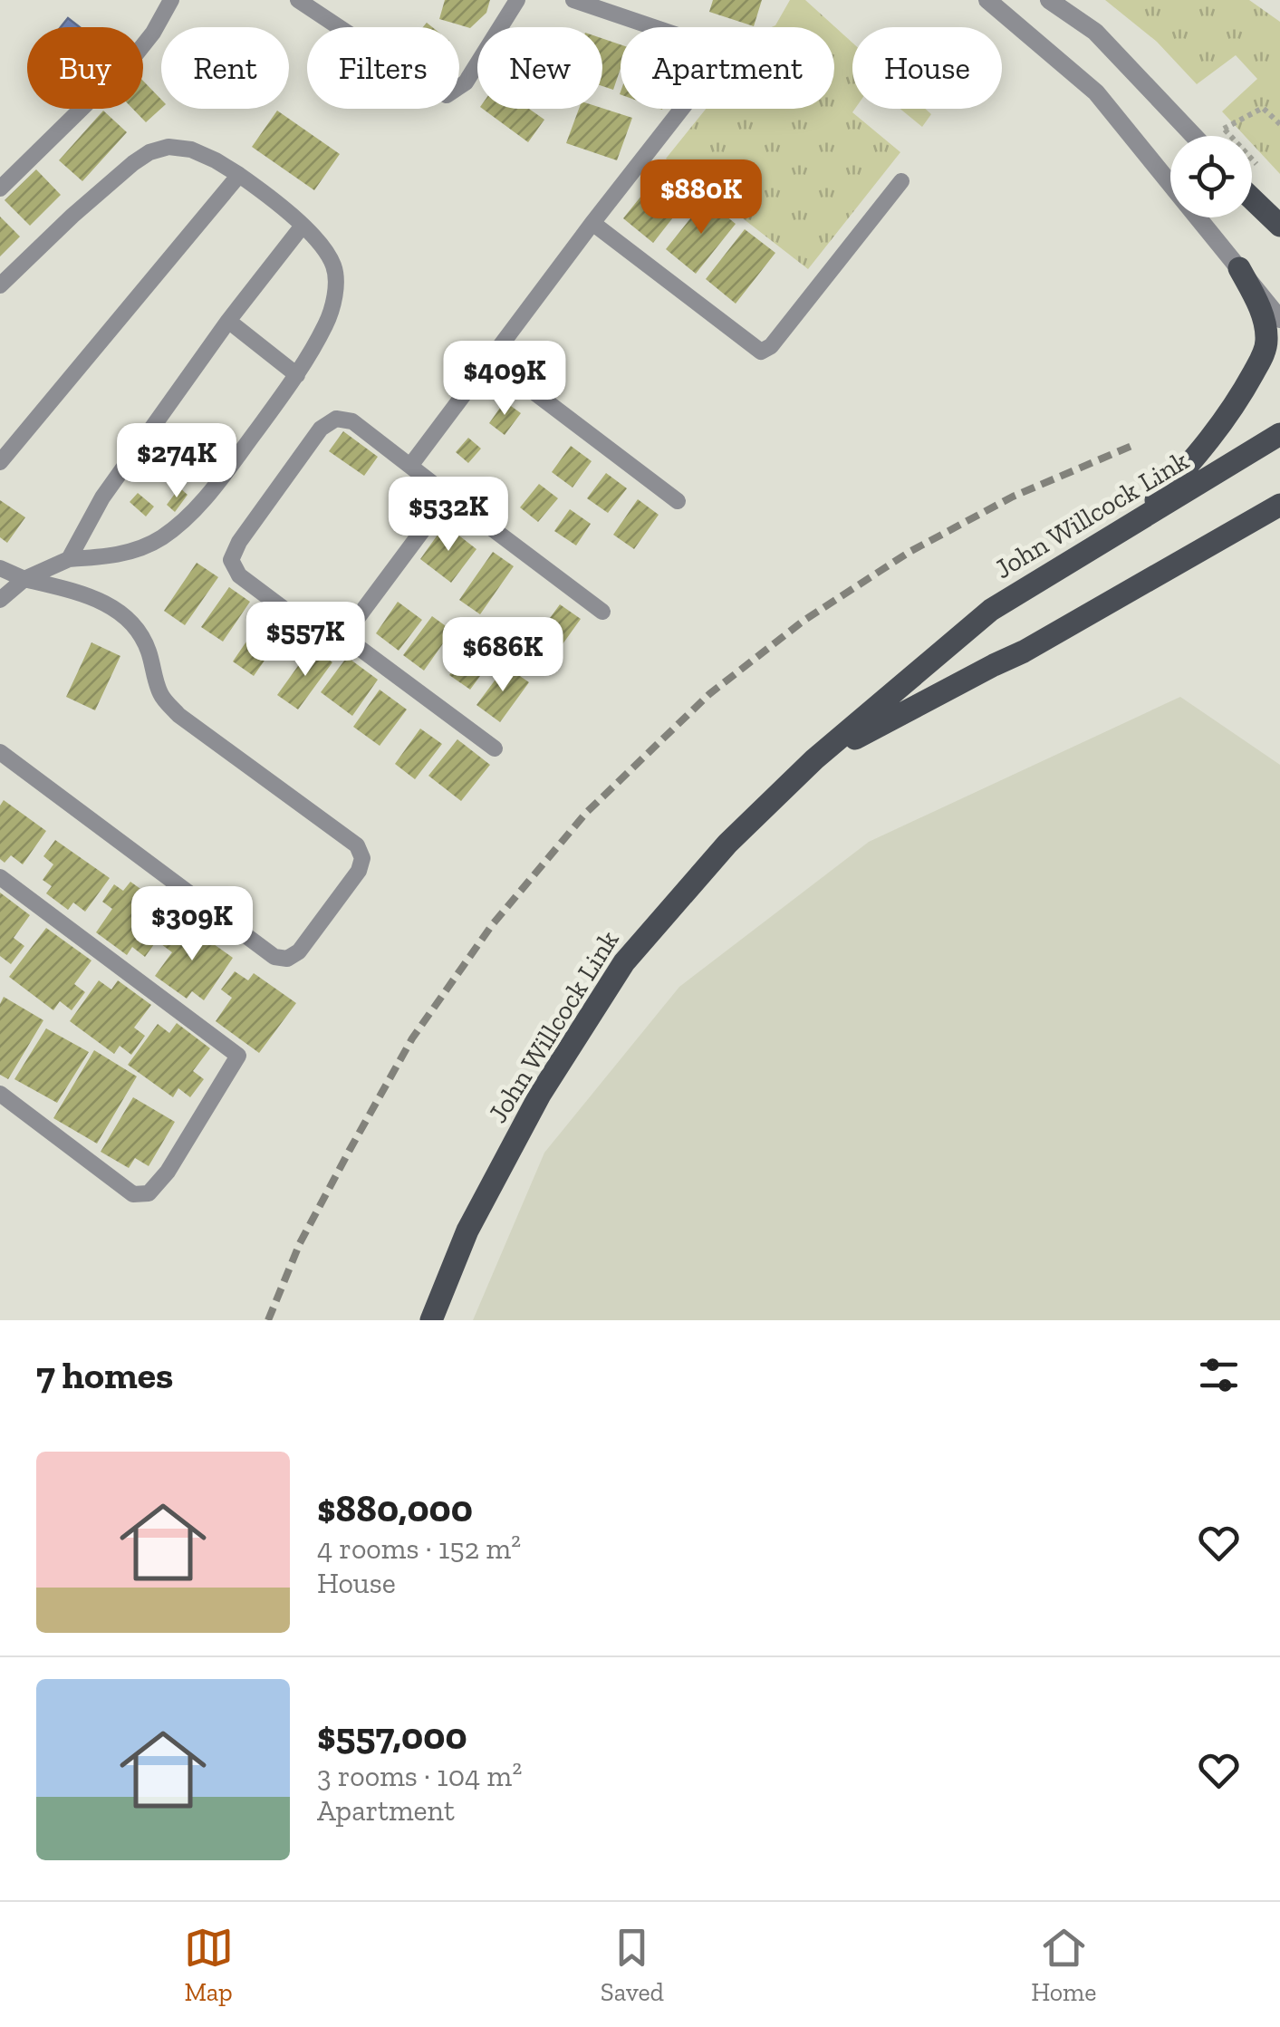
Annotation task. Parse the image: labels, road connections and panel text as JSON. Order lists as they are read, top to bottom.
{
  "streets": {
    "main road": ["John Willcock Link"]
  },
  "page": {
    "chip": [
      "Buy",
      "Rent",
      "Filters",
      "New",
      "Apartment",
      "House"
    ],
    "price": [
      "$880K",
      "$409K",
      "$274K",
      "$532K",
      "$557K",
      "$686K",
      "$309K"
    ],
    "heading": "7 homes",
    "list": [
      {
        "name": "$880,000",
        "note": "4 rooms · 152 m² · House"
      },
      {
        "name": "$557,000",
        "note": "3 rooms · 104 m² · Apartment"
      }
    ],
    "tabs": ["Map", "Saved", "Home"]
  }
}
